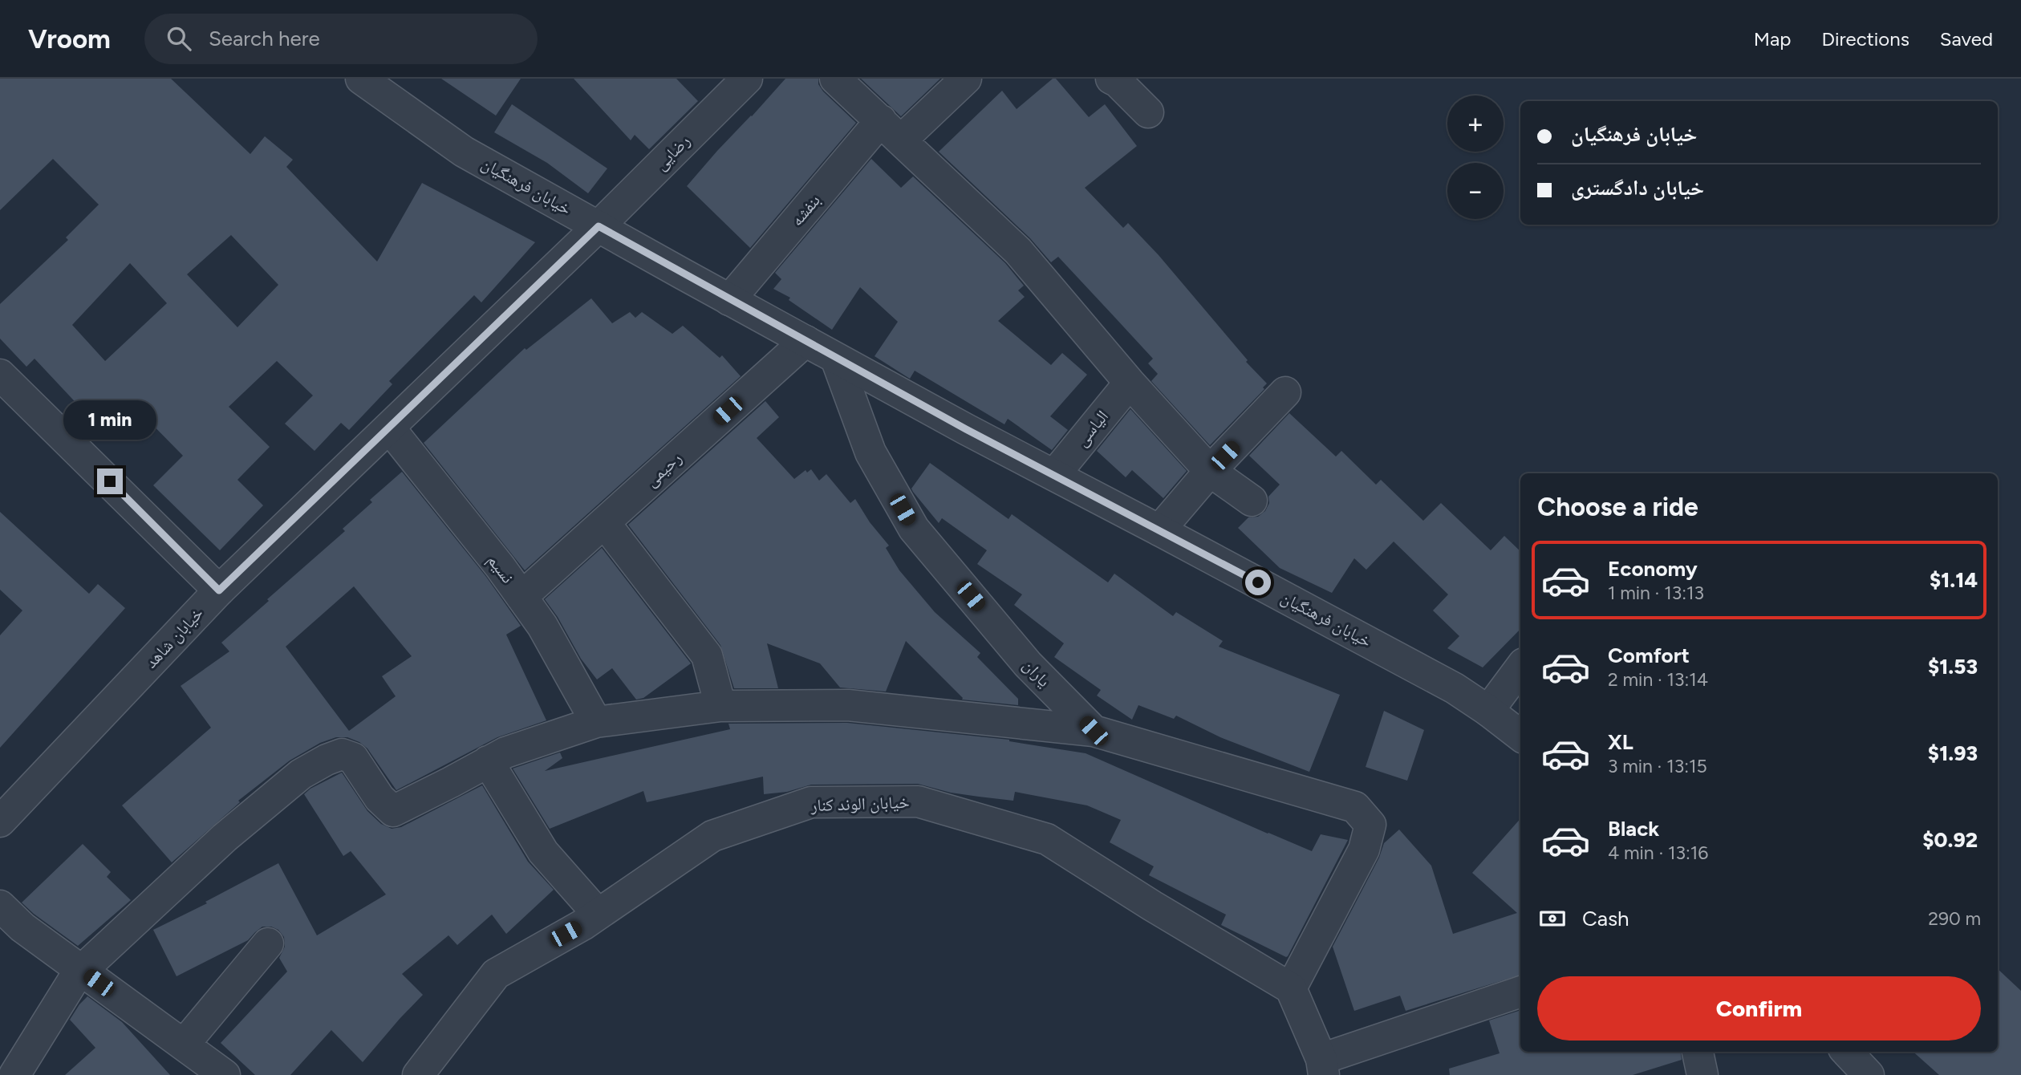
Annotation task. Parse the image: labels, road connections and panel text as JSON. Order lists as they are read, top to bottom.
{
  "streets": {
    "street": [
      "رضایی",
      "خیابان فرهنگیان",
      "بنفشه",
      "الیاسی",
      "رحیمی",
      "نسیم",
      "خیابان شاهد",
      "یاران",
      "خیابان الوند کنار"
    ]
  },
  "crossings": [
    ["رضایی", "خیابان فرهنگیان"],
    ["رضایی", "خیابان شاهد"],
    ["خیابان فرهنگیان", "بنفشه"],
    ["خیابان فرهنگیان", "الیاسی"],
    ["خیابان فرهنگیان", "رحیمی"],
    ["خیابان فرهنگیان", "خیابان شاهد"],
    ["خیابان فرهنگیان", "یاران"],
    ["رحیمی", "نسیم"],
    ["نسیم", "خیابان شاهد"],
    ["یاران", "خیابان الوند کنار"]
  ],
  "page": {
    "header": "Vroom",
    "search": "Search here",
    "nav": ["Map", "Directions", "Saved"],
    "map_buttons": ["+", "−"],
    "banner": ["خیابان فرهنگیان", "خیابان دادگستری"],
    "bubble": "1 min",
    "heading": "Choose a ride",
    "list": [
      {
        "name": "Economy",
        "note": "1 min · 13:13",
        "value": "$1.14"
      },
      {
        "name": "Comfort",
        "note": "2 min · 13:14",
        "value": "$1.53"
      },
      {
        "name": "XL",
        "note": "3 min · 13:15",
        "value": "$1.93"
      },
      {
        "name": "Black",
        "note": "4 min · 13:16",
        "value": "$0.92"
      }
    ],
    "pay": ["Cash", "290 m"],
    "buttons": "Confirm"
  }
}
